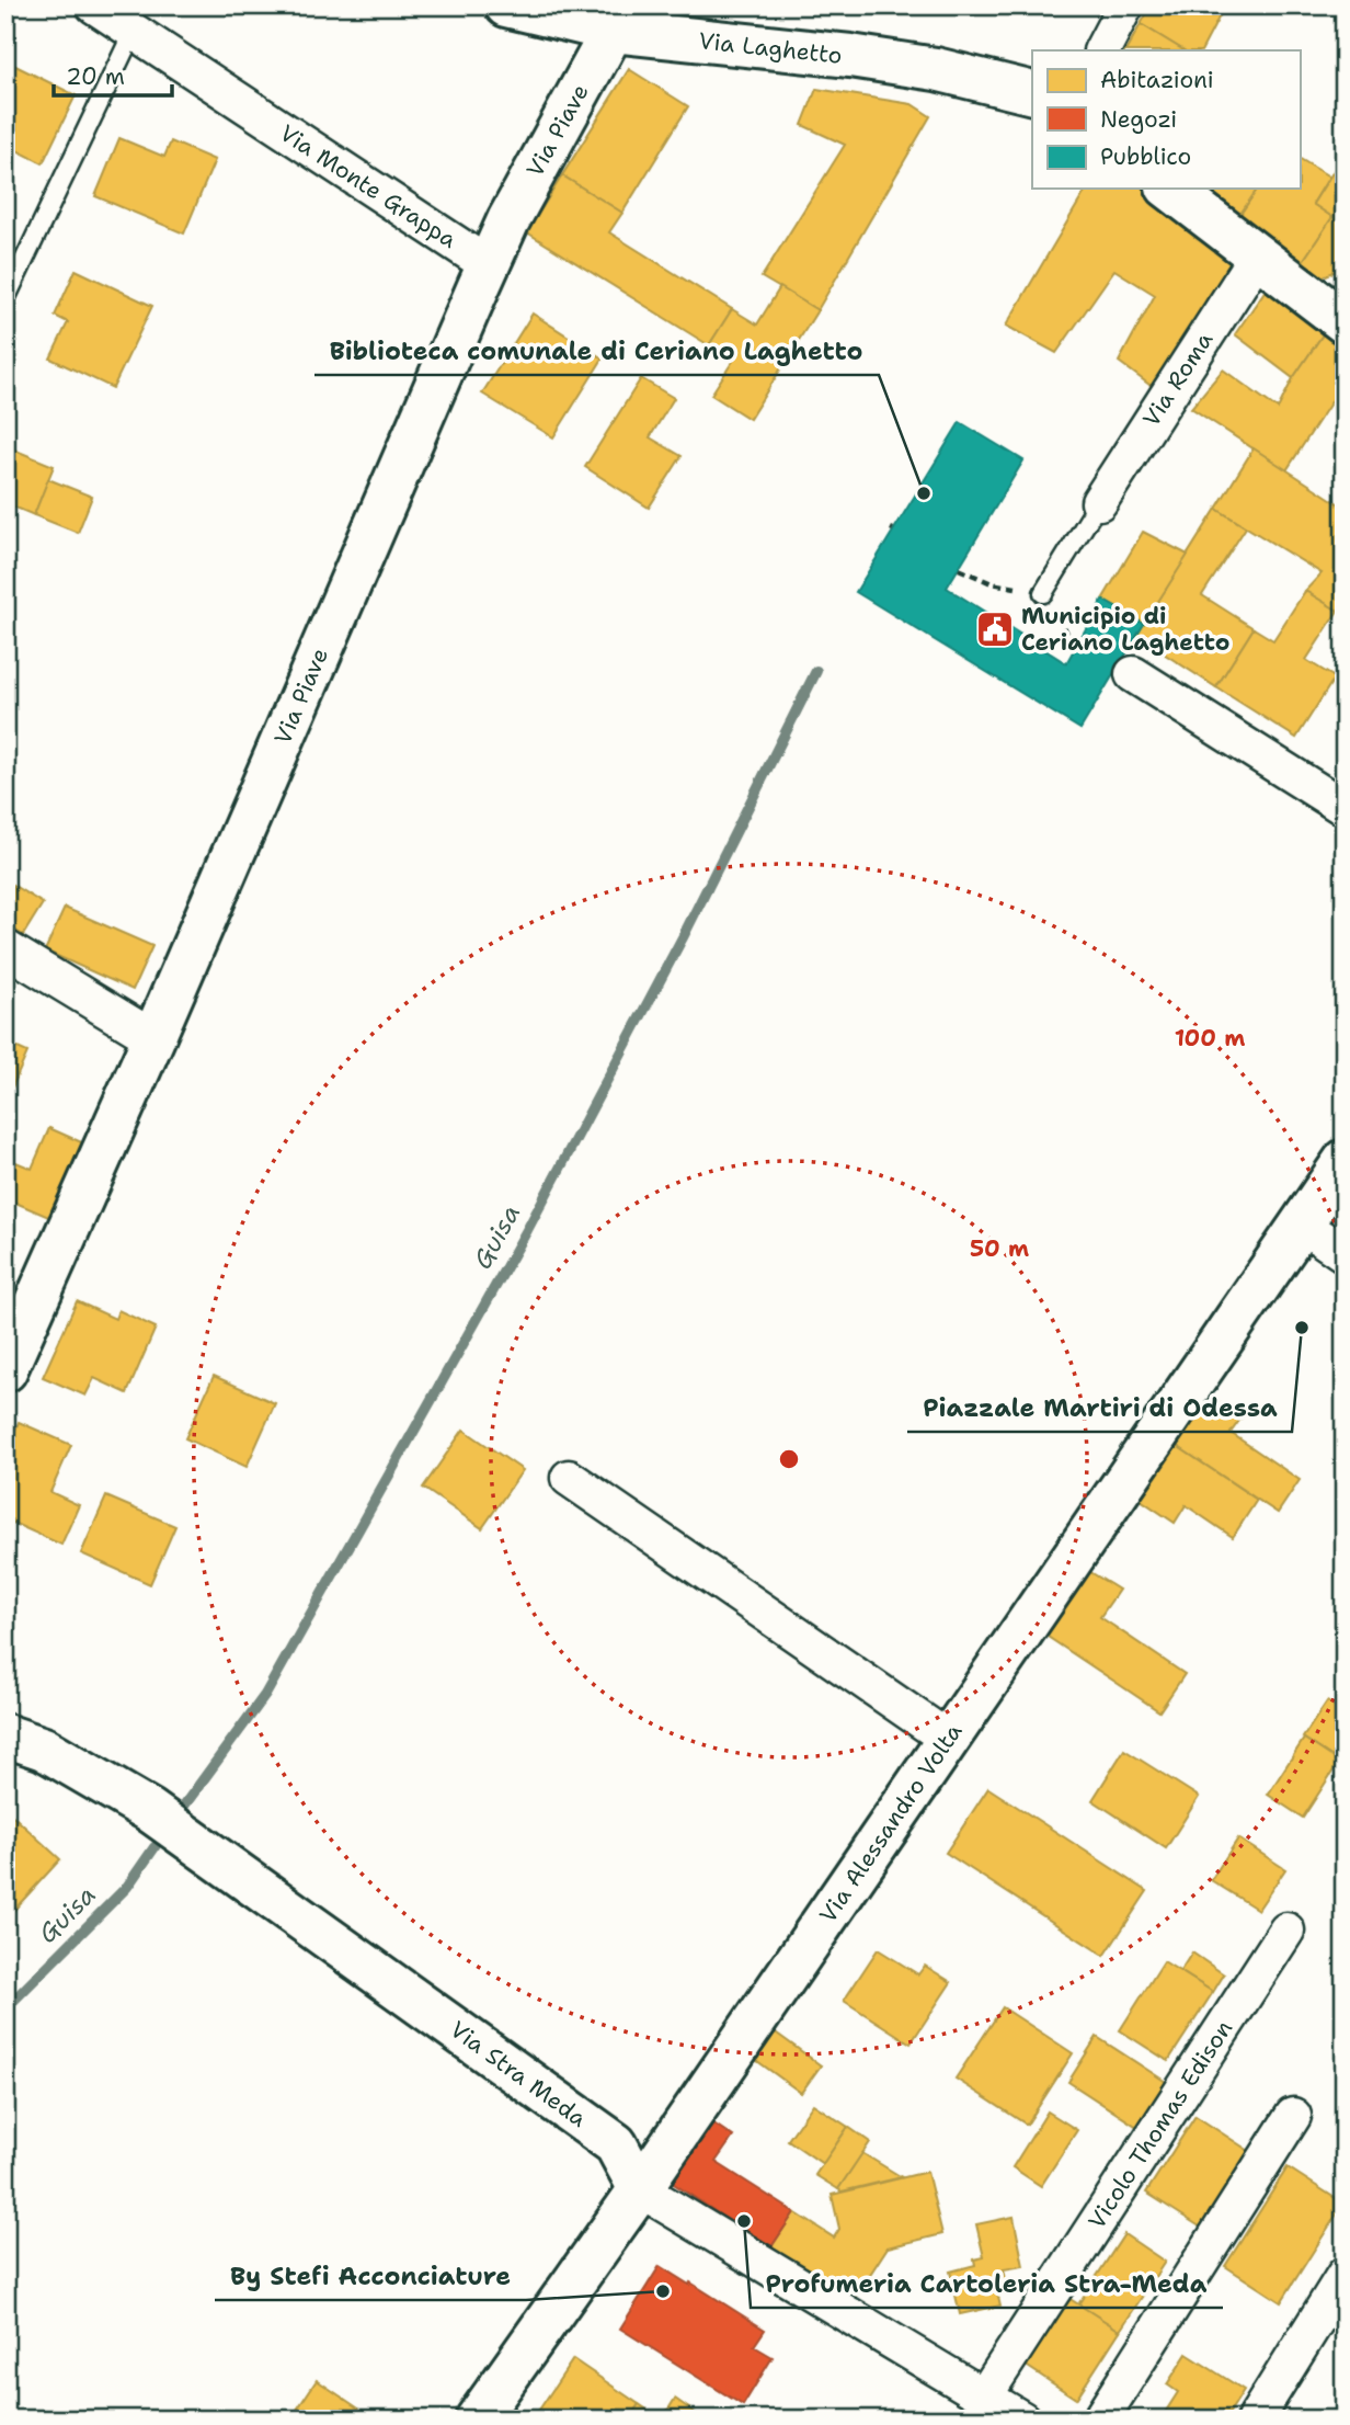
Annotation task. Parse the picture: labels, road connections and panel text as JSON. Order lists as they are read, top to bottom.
{
  "streets": {
    "street": [
      "Via Laghetto",
      "Via Piave",
      "Via Monte Grappa",
      "Via Roma",
      "Via Alessandro Volta",
      "Via Stra Meda",
      "Vicolo Thomas Edison"
    ]
  },
  "crossings": [
    ["Via Laghetto", "Via Piave"],
    ["Via Piave", "Via Monte Grappa"],
    ["Via Alessandro Volta", "Via Stra Meda"]
  ],
  "water": ["Guisa"],
  "places": {
    "other": [
      "Biblioteca comunale di Ceriano Laghetto",
      "Piazzale Martiri di Odessa",
      "Profumeria Cartoleria Stra-Meda",
      "By Stefi Acconciature"
    ],
    "public building": ["Municipio di Ceriano Laghetto"]
  },
  "legend": ["Abitazioni", "Negozi", "Pubblico"],
  "scale_bar": "20 m",
  "rings": ["100 m", "50 m"]
}
